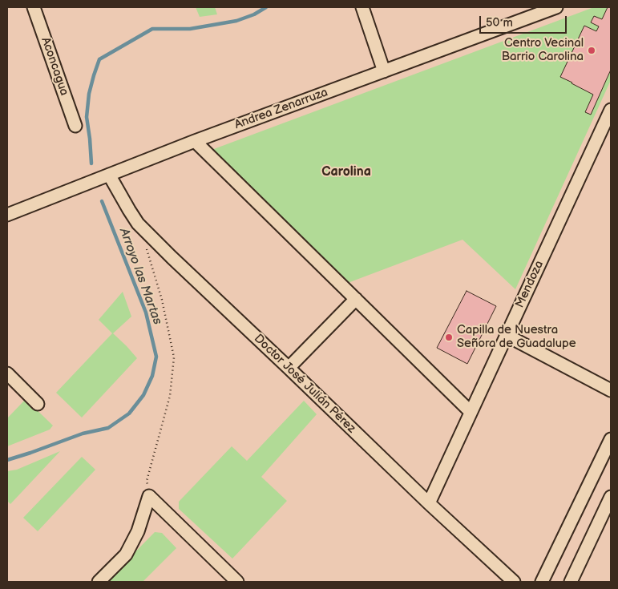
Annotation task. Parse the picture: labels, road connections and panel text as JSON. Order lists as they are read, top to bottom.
{
  "streets": {
    "street": [
      "Aconcagua",
      "Andrea Zenarruza",
      "Mendoza",
      "Doctor José Julián Pérez"
    ]
  },
  "crossings": [
    ["Andrea Zenarruza", "Doctor José Julián Pérez"],
    ["Mendoza", "Doctor José Julián Pérez"]
  ],
  "districts": ["Carolina"],
  "water": ["Arroyo las Martas"],
  "places": ["Centro Vecinal Barrio Carolina", "Capilla de Nuestra Señora de Guadalupe"],
  "scale_bar": "50 m"
}
